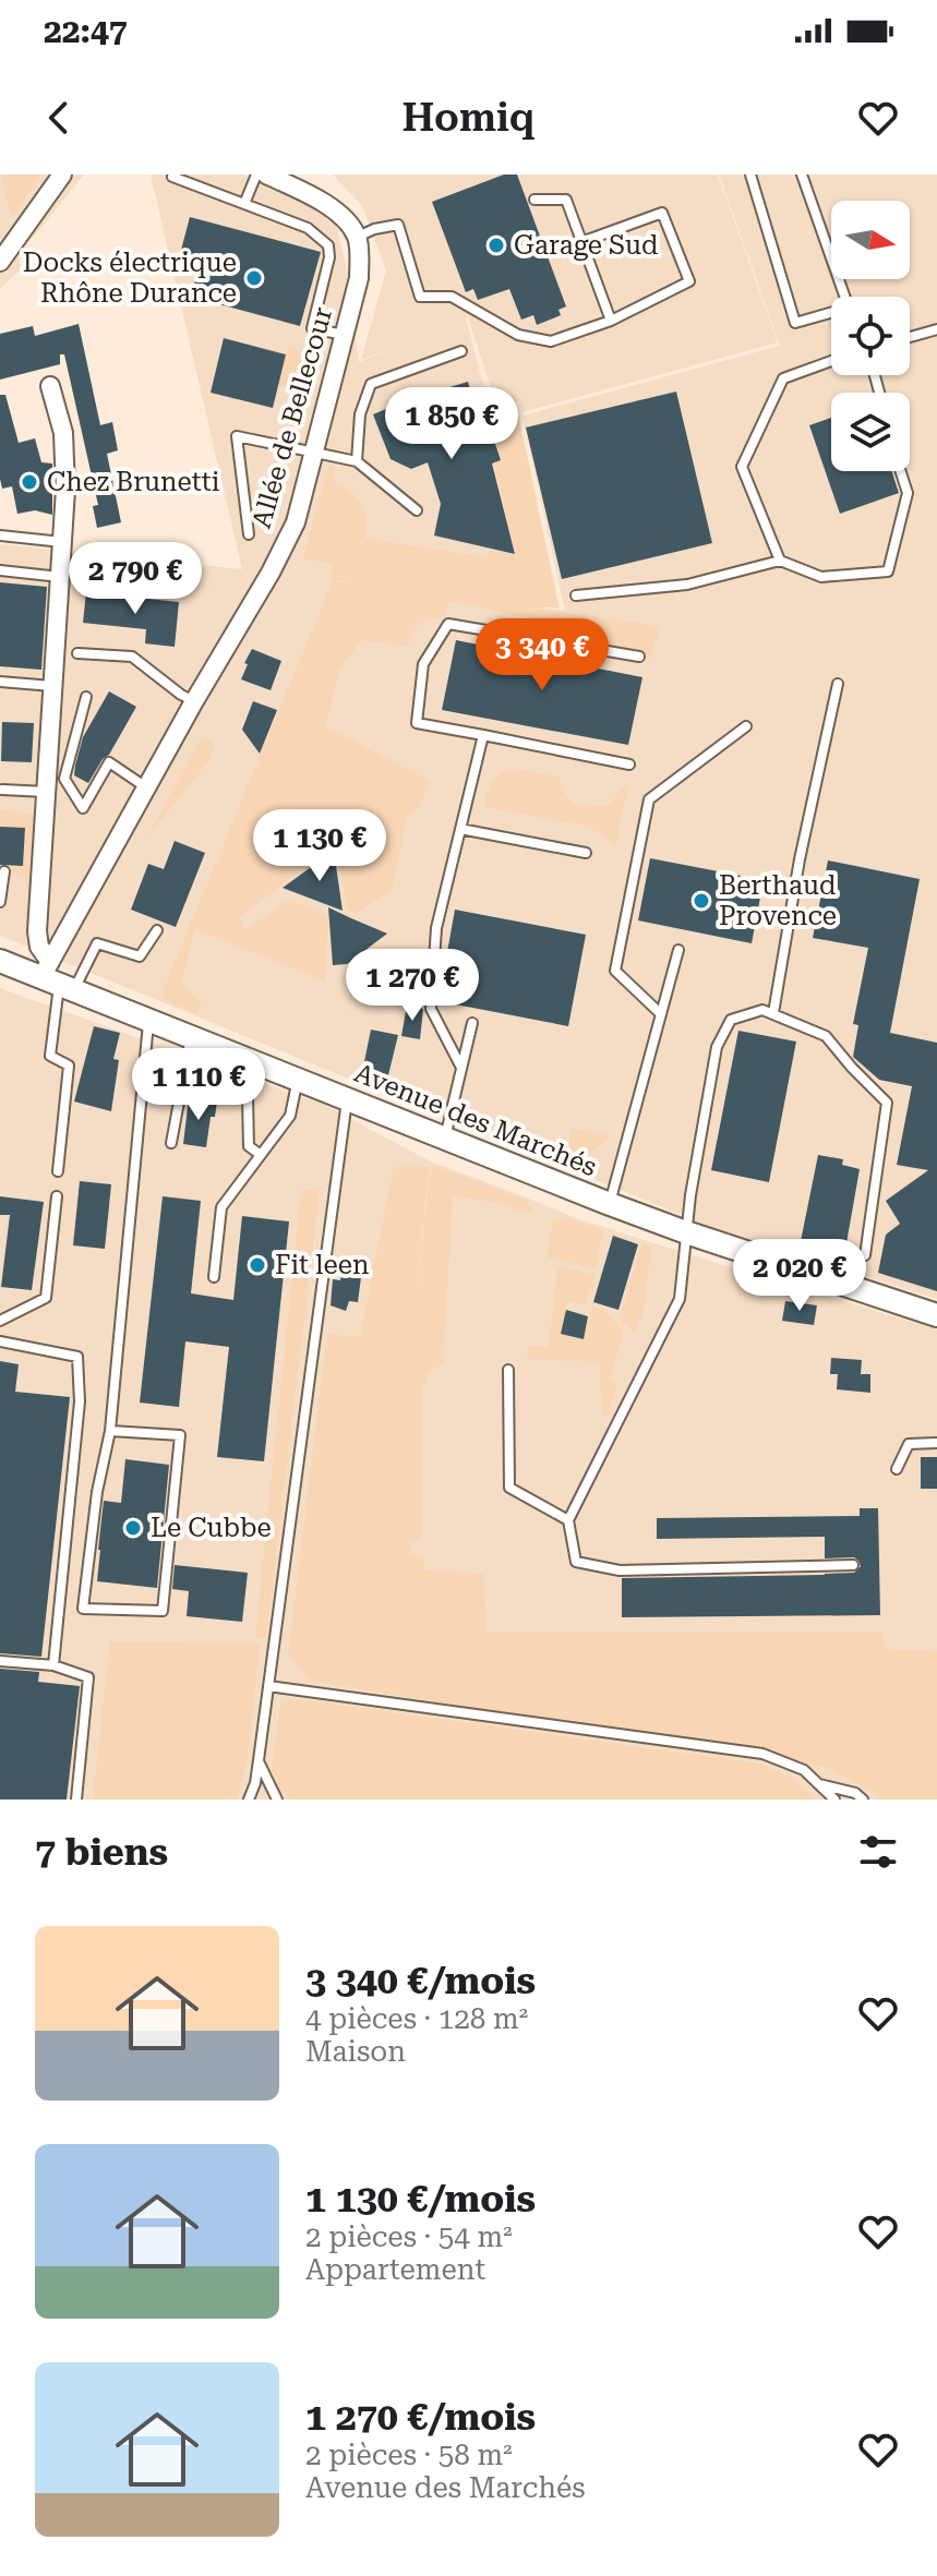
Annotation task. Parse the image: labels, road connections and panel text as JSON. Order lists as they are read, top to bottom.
{
  "streets": {
    "street": ["Allée de Bellecour", "Avenue des Marchés"]
  },
  "crossings": [
    ["Allée de Bellecour", "Avenue des Marchés"]
  ],
  "places": [
    "Garage Sud",
    "Docks électrique Rhône Durance",
    "Chez Brunetti",
    "Berthaud Provence",
    "Fit leen",
    "Le Cubbe"
  ],
  "north": "right",
  "page": {
    "status": "22:47",
    "header": "Homiq",
    "price": [
      "1 850 €",
      "2 790 €",
      "3 340 €",
      "1 130 €",
      "1 270 €",
      "1 110 €",
      "2 020 €"
    ],
    "heading": "7 biens",
    "list": [
      {
        "name": "3 340 €/mois",
        "note": "4 pièces · 128 m² · Maison"
      },
      {
        "name": "1 130 €/mois",
        "note": "2 pièces · 54 m² · Appartement"
      },
      {
        "name": "1 270 €/mois",
        "note": "2 pièces · 58 m² · Avenue des Marchés"
      }
    ]
  }
}
